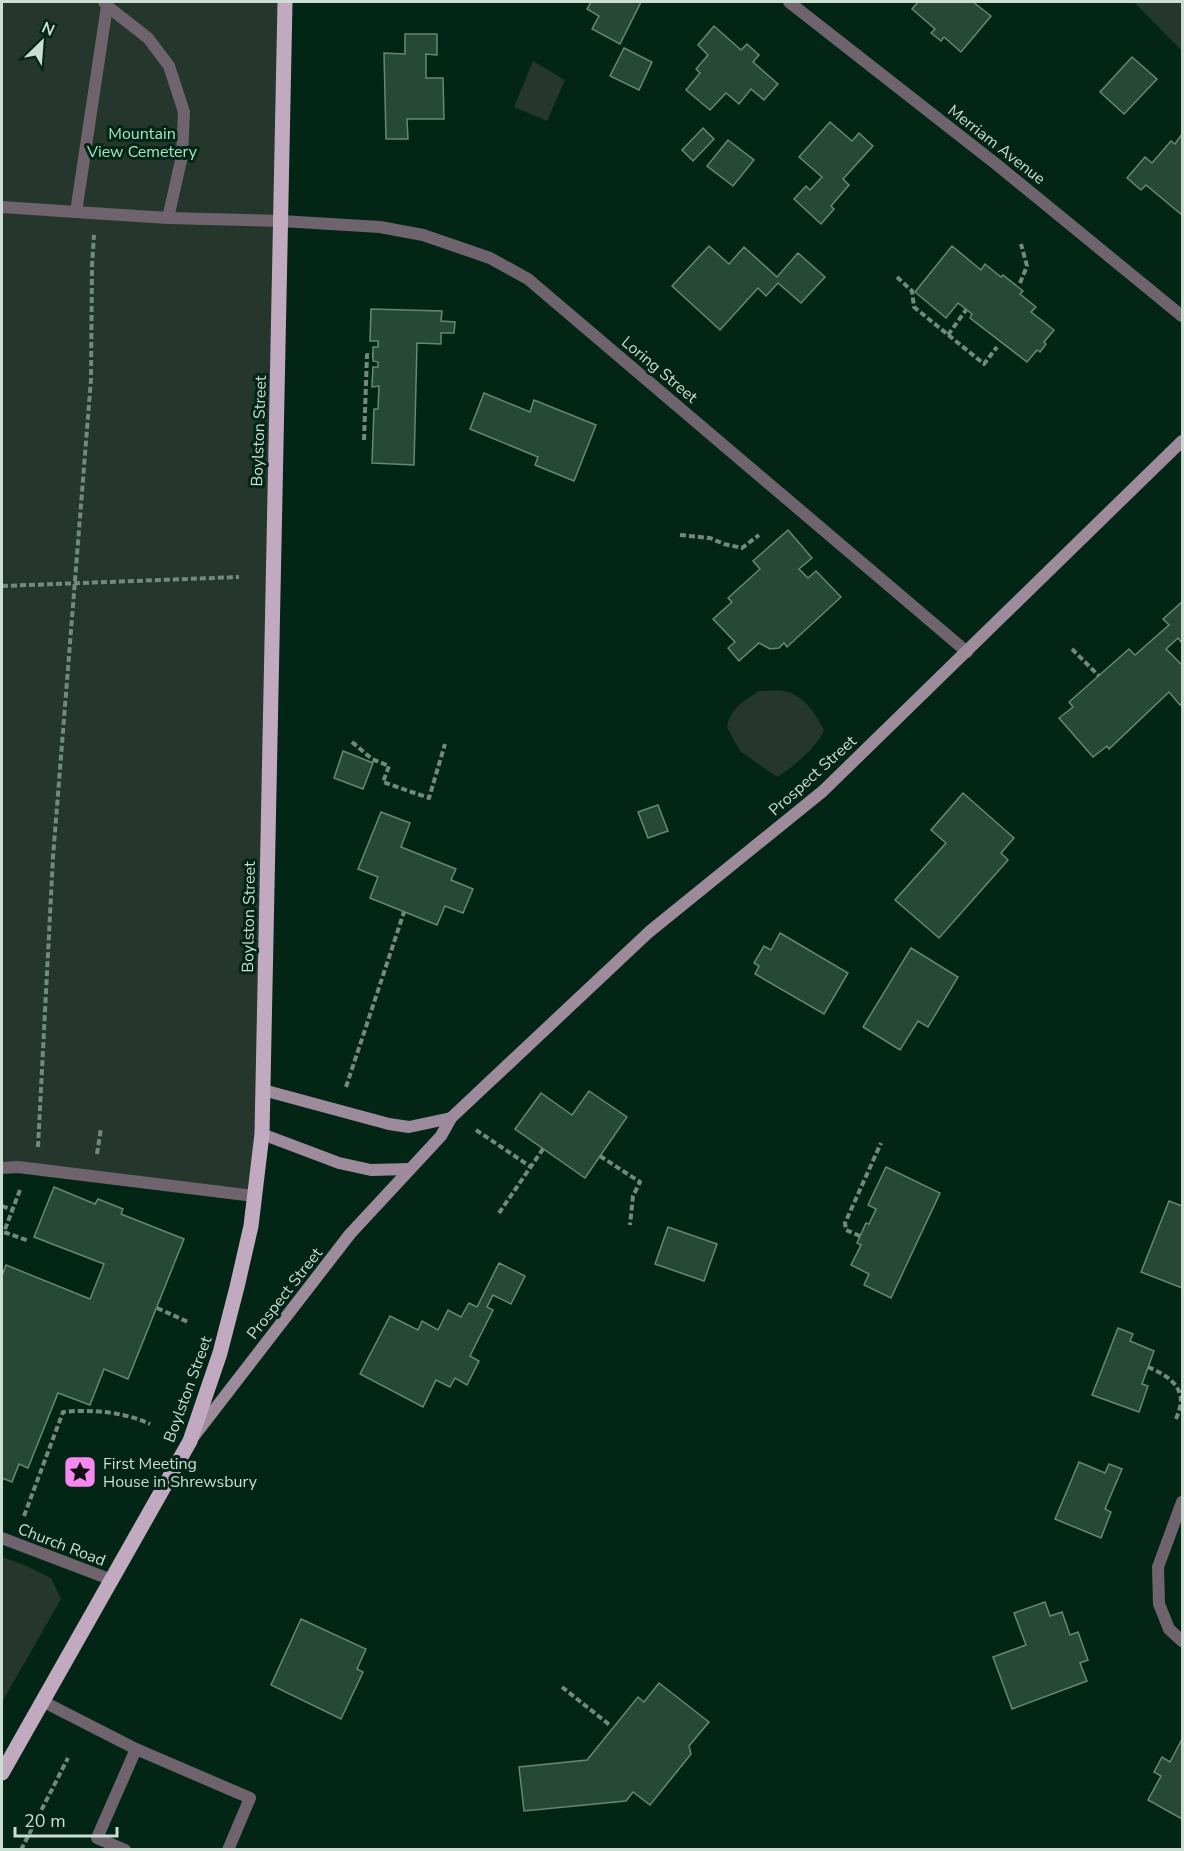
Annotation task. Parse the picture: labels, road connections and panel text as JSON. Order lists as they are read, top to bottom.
{
  "streets": {
    "main road": ["Boylston Street"],
    "street": [
      "Merriam Avenue",
      "Loring Street",
      "Prospect Street",
      "Church Road"
    ]
  },
  "crossings": [
    ["Loring Street", "Boylston Street"],
    ["Loring Street", "Prospect Street"],
    ["Boylston Street", "Prospect Street"],
    ["Boylston Street", "Church Road"]
  ],
  "parks": ["Mountain View Cemetery"],
  "places": {
    "place": ["First Meeting House in Shrewsbury"]
  },
  "scale_bar": "20 m",
  "north": "top right"
}
